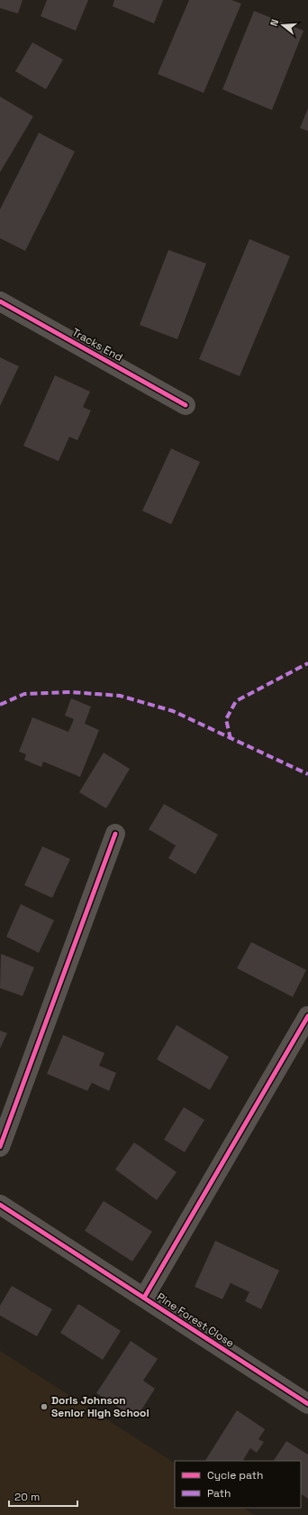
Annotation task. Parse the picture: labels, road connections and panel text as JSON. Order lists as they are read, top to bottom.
{
  "streets": {
    "street": ["Tracks End", "Pine Forest Close"]
  },
  "places": ["Doris Johnson Senior High School"],
  "legend": ["Cycle path", "Path"],
  "scale_bar": "20 m",
  "north": "left"
}
